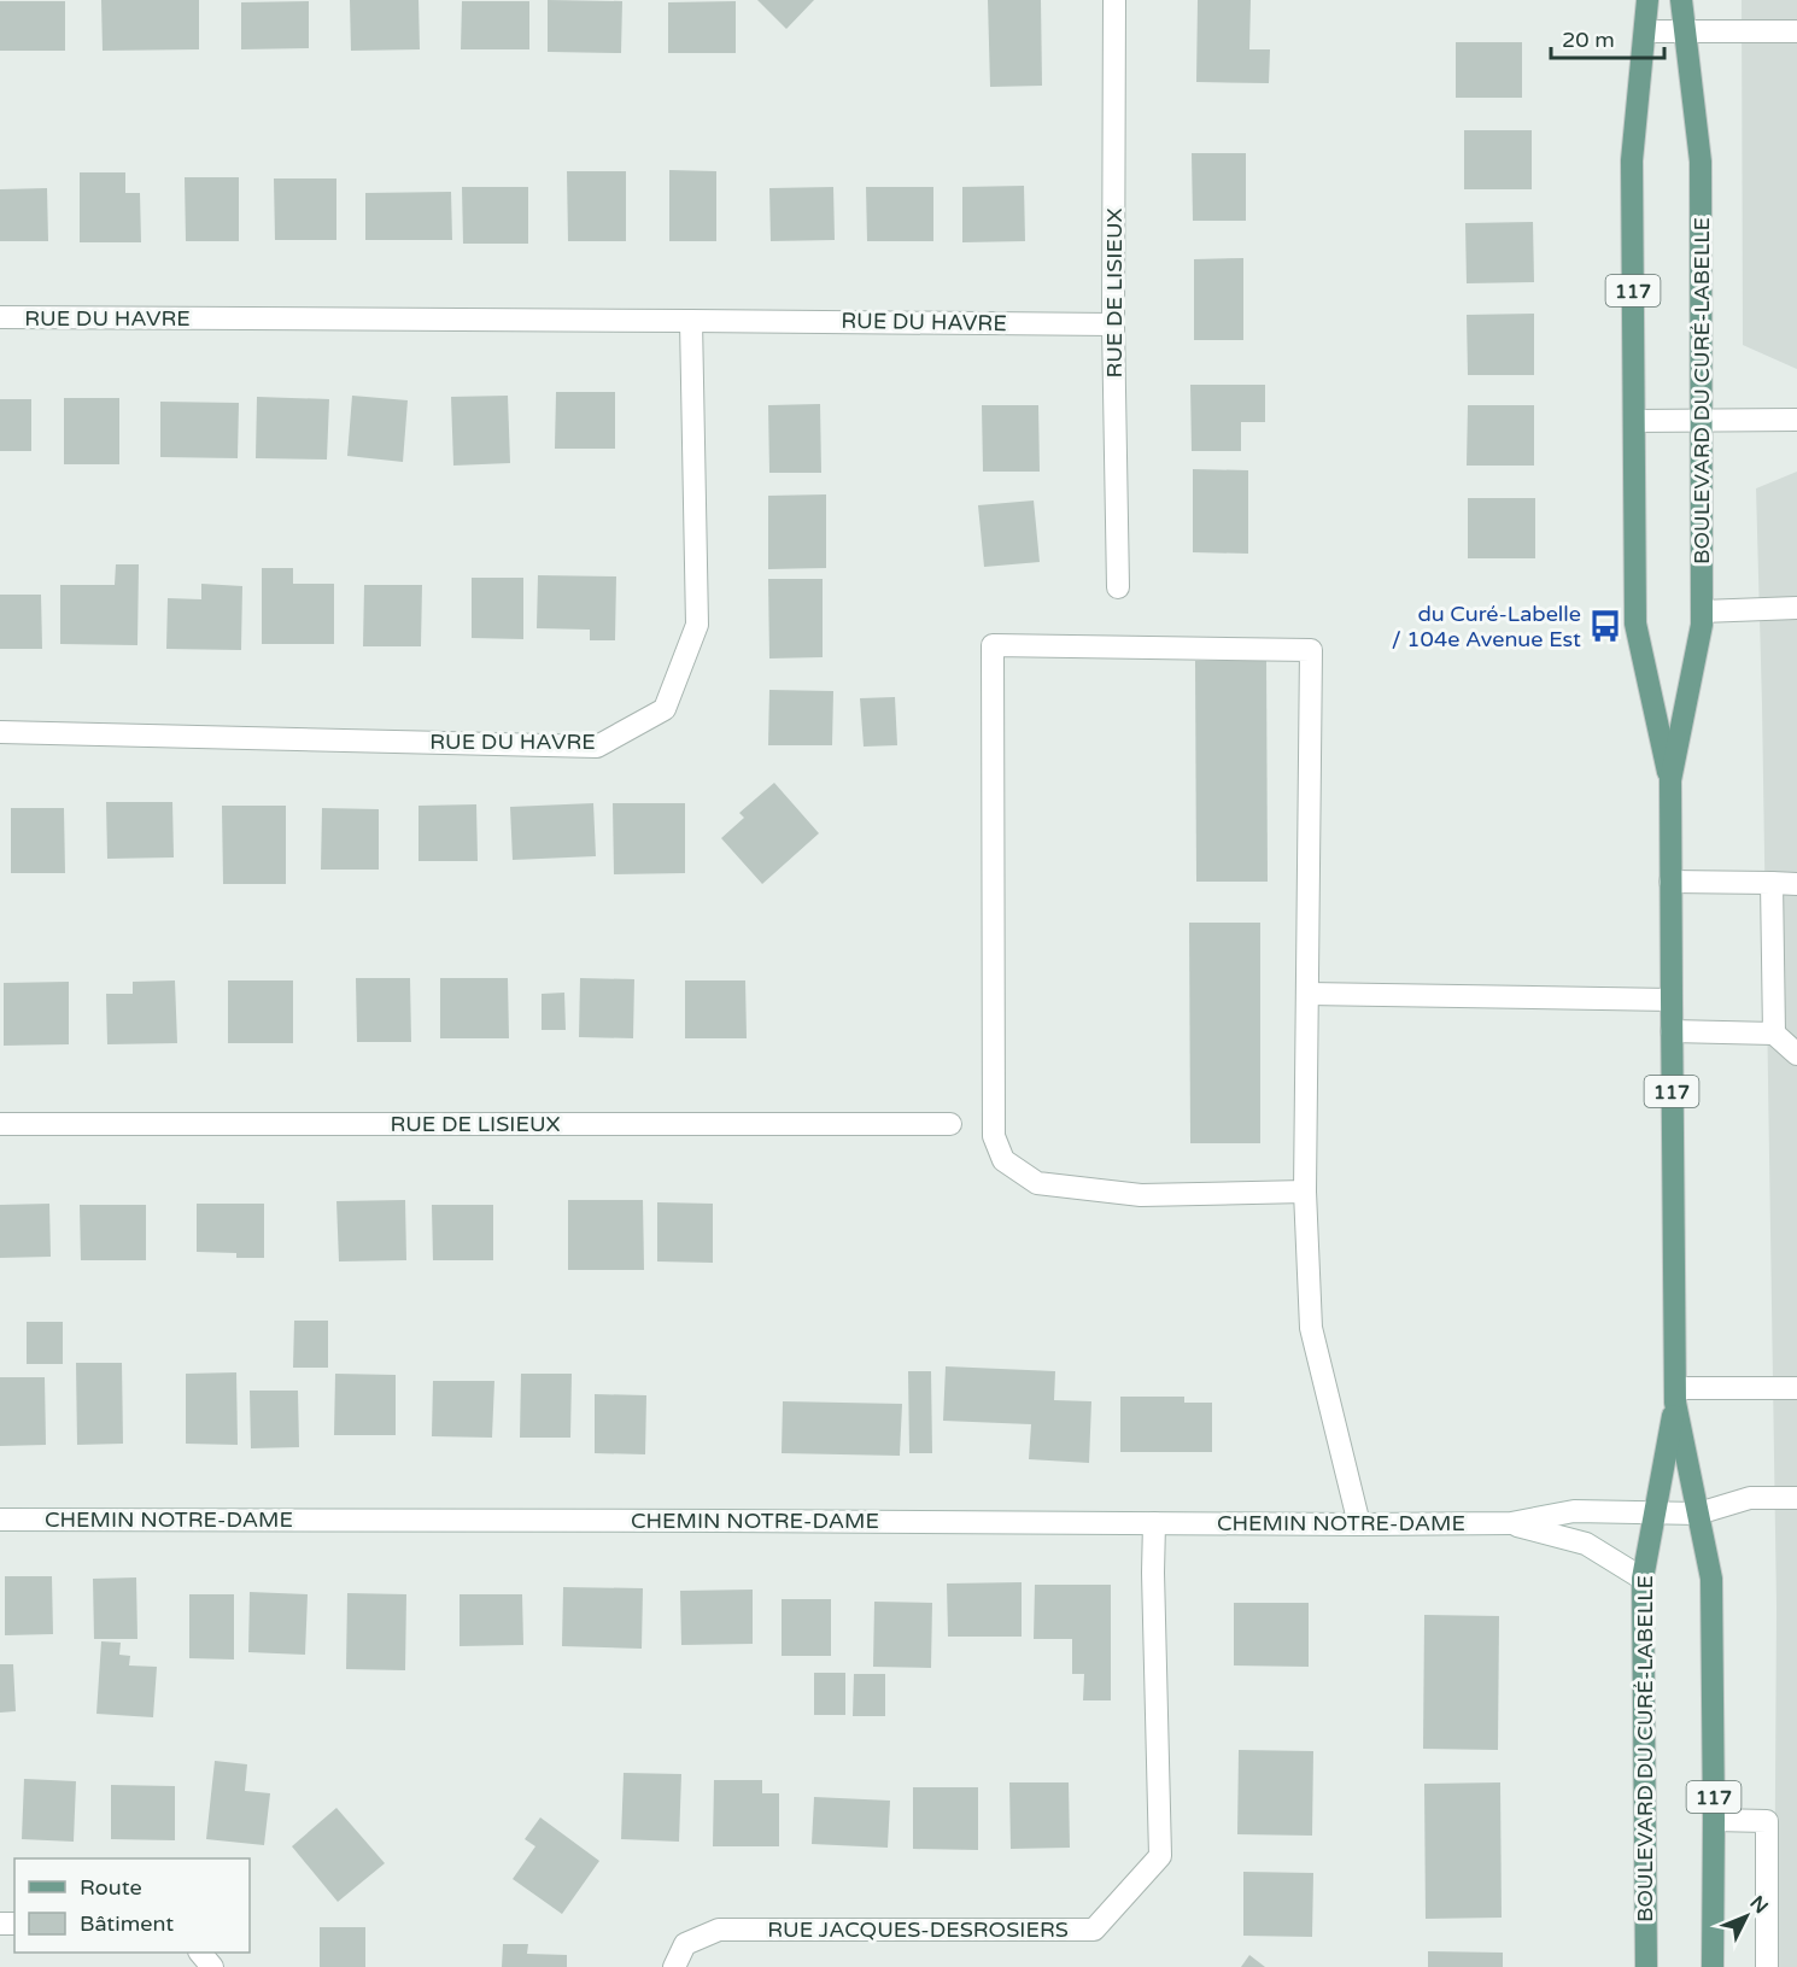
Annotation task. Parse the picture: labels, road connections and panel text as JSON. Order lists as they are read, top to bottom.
{
  "streets": {
    "main road": ["117", "BOULEVARD DU CURÉ-LABELLE"],
    "street": [
      "RUE DE LISIEUX",
      "RUE DU HAVRE",
      "CHEMIN NOTRE-DAME",
      "RUE JACQUES-DESROSIERS"
    ]
  },
  "crossings": [
    ["RUE DE LISIEUX", "RUE DU HAVRE"],
    ["BOULEVARD DU CURÉ-LABELLE", "CHEMIN NOTRE-DAME"],
    ["CHEMIN NOTRE-DAME", "RUE JACQUES-DESROSIERS"]
  ],
  "places": {
    "bus stop": ["du Curé-Labelle / 104e Avenue Est"]
  },
  "legend": ["Route", "Bâtiment"],
  "scale_bar": "20 m",
  "north": "top right"
}
